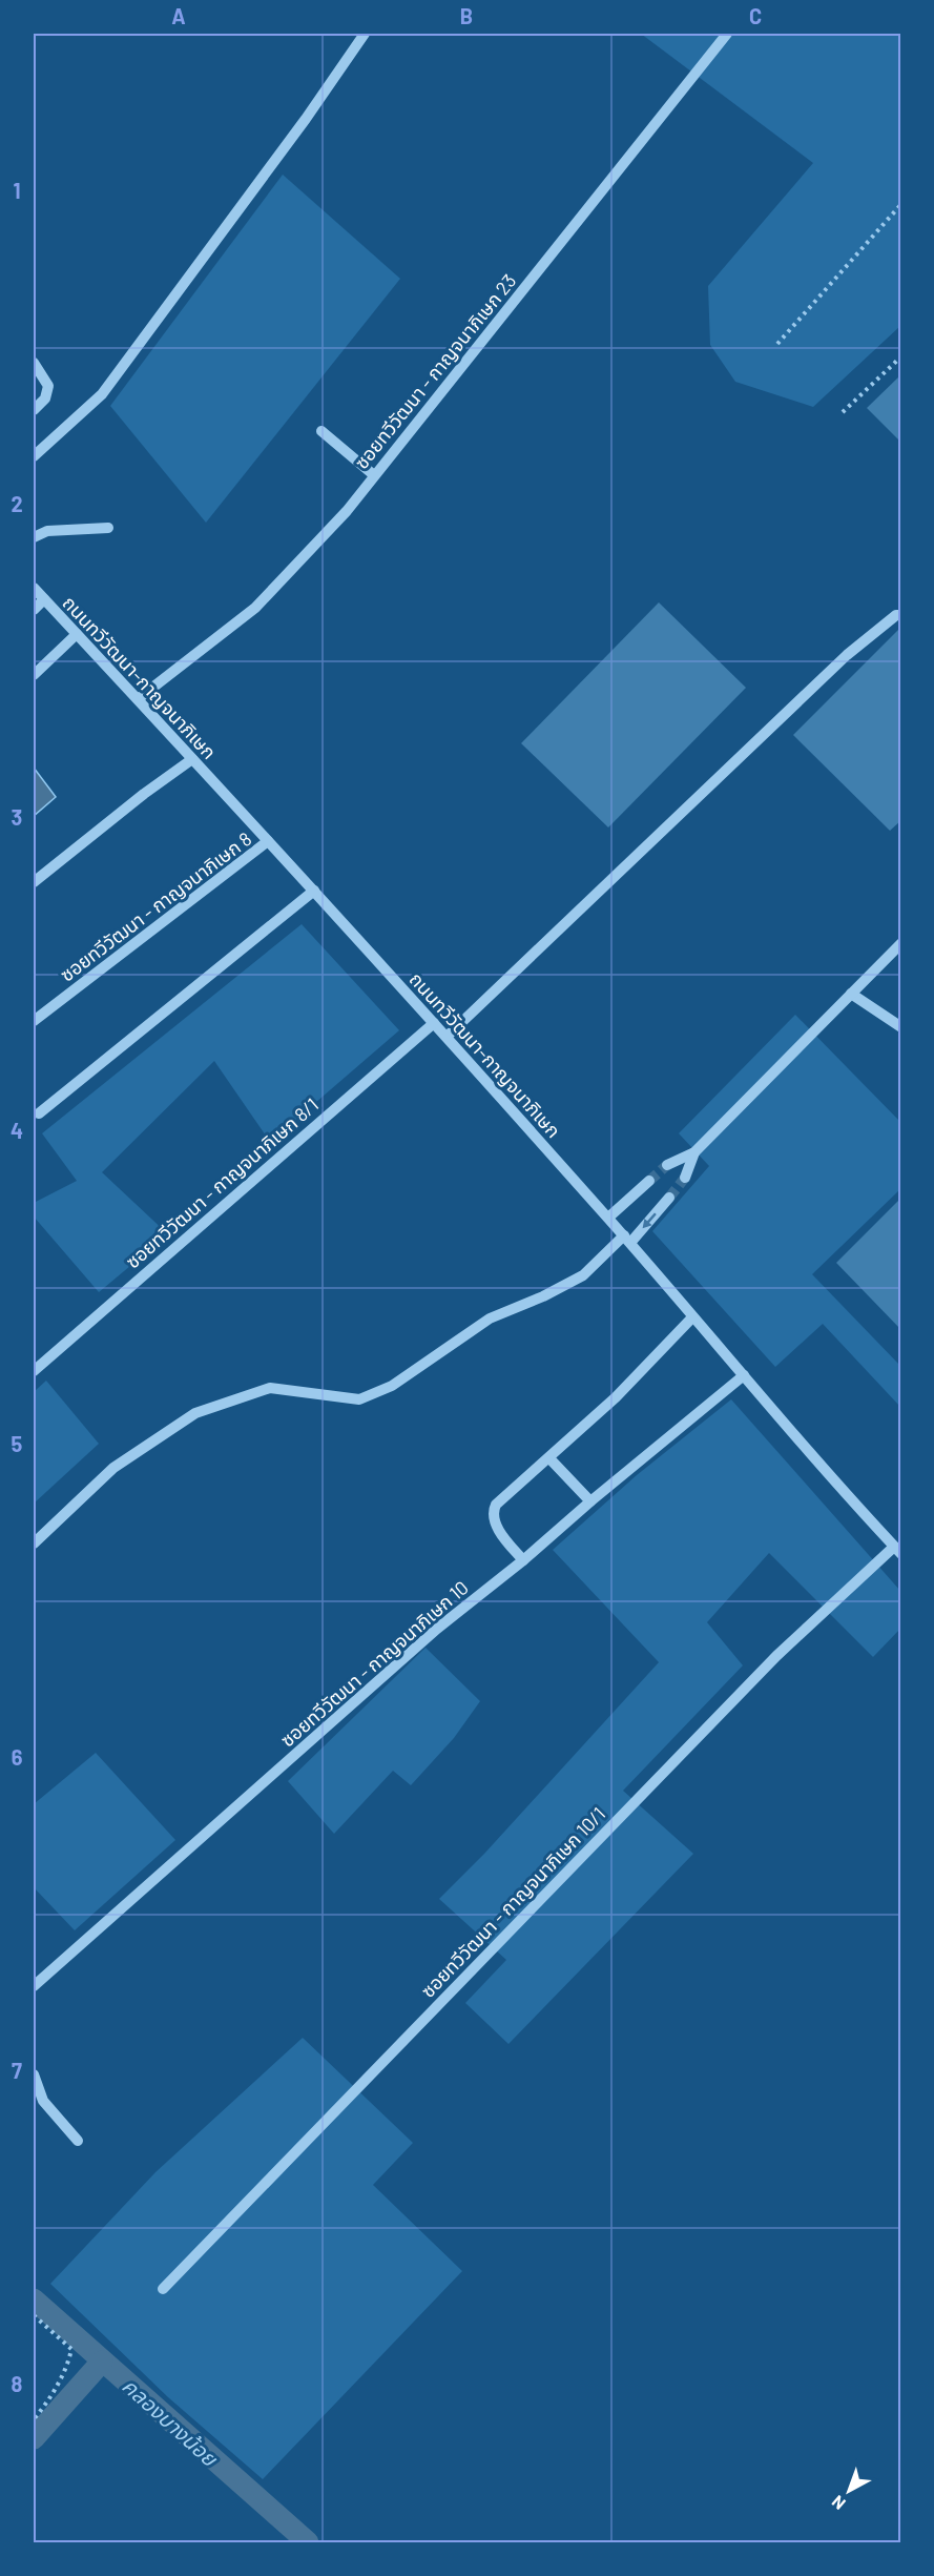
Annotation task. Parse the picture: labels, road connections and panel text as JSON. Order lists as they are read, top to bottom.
{
  "streets": {
    "street": [
      "ซอยทวีวัฒนา - กาญจนาภิเษก 23",
      "ถนนทวีวัฒนา-กาญจนาภิเษก",
      "ซอยทวีวัฒนา - กาญจนาภิเษก 8",
      "ซอยทวีวัฒนา - กาญจนาภิเษก 8/1",
      "ซอยทวีวัฒนา - กาญจนาภิเษก 10",
      "ซอยทวีวัฒนา - กาญจนาภิเษก 10/1"
    ]
  },
  "crossings": [
    ["ซอยทวีวัฒนา - กาญจนาภิเษก 23", "ถนนทวีวัฒนา-กาญจนาภิเษก"],
    ["ถนนทวีวัฒนา-กาญจนาภิเษก", "ซอยทวีวัฒนา - กาญจนาภิเษก 8"],
    ["ถนนทวีวัฒนา-กาญจนาภิเษก", "ซอยทวีวัฒนา - กาญจนาภิเษก 8/1"],
    ["ถนนทวีวัฒนา-กาญจนาภิเษก", "ซอยทวีวัฒนา - กาญจนาภิเษก 10"],
    ["ถนนทวีวัฒนา-กาญจนาภิเษก", "ซอยทวีวัฒนา - กาญจนาภิเษก 10/1"]
  ],
  "water": ["คลองบางน้อย"],
  "north": "bottom left",
  "grid": {
    "columns": ["A", "B", "C"],
    "rows": [
      "1",
      "2",
      "3",
      "4",
      "5",
      "6",
      "7",
      "8"
    ]
  }
}
